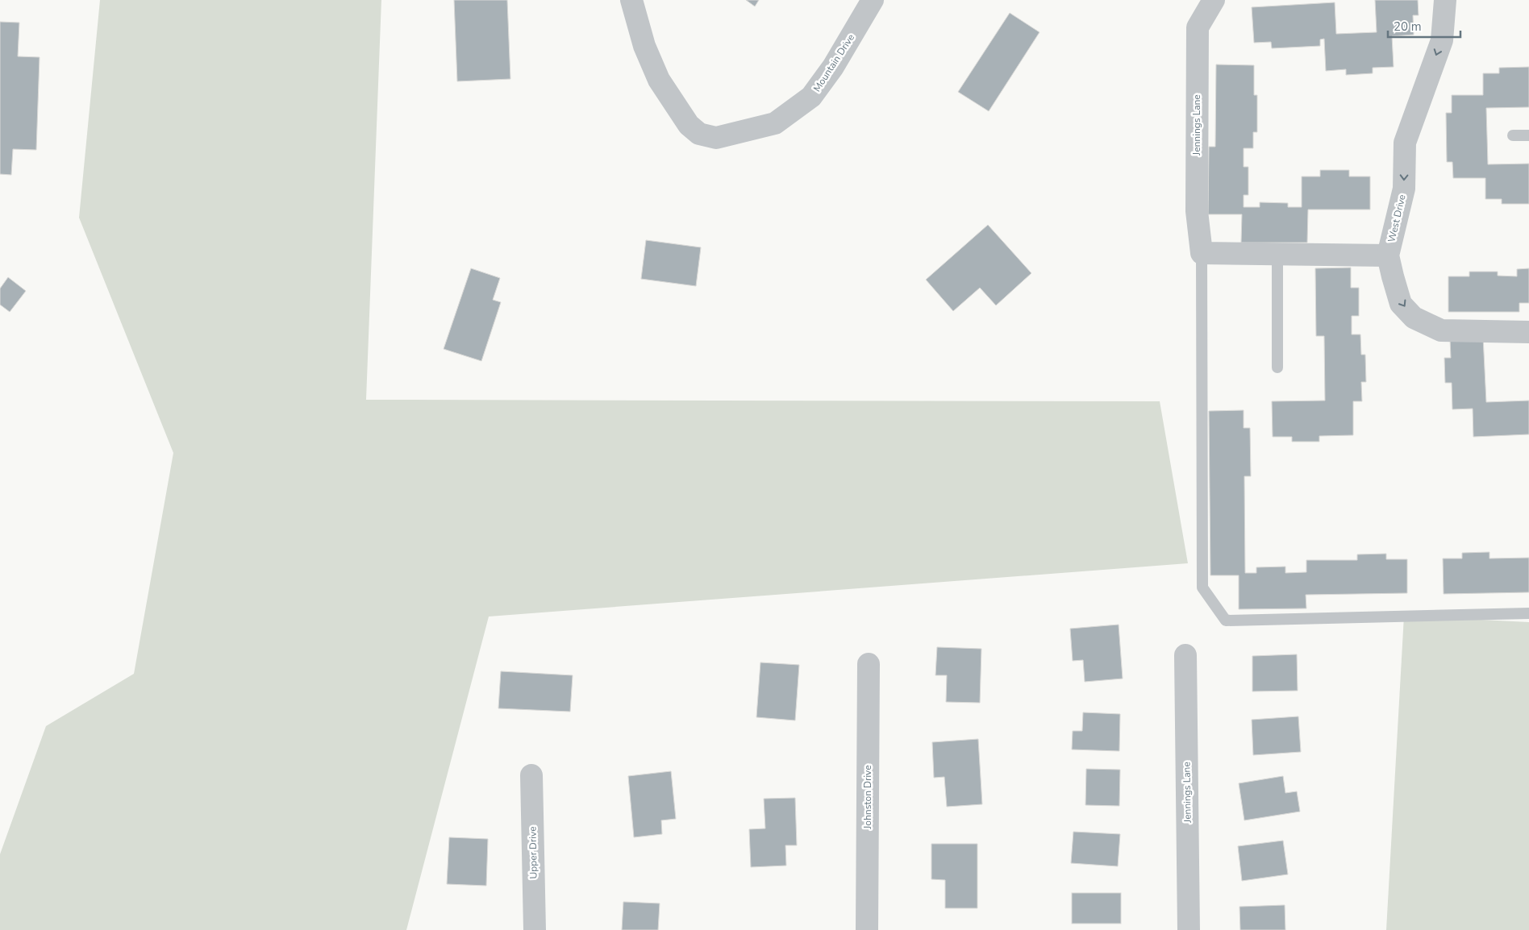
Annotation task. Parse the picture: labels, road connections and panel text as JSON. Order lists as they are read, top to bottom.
{
  "streets": {
    "street": [
      "Mountain Drive",
      "Jennings Lane",
      "West Drive",
      "Johnston Drive",
      "Upper Drive"
    ]
  },
  "scale_bar": "20 m"
}
